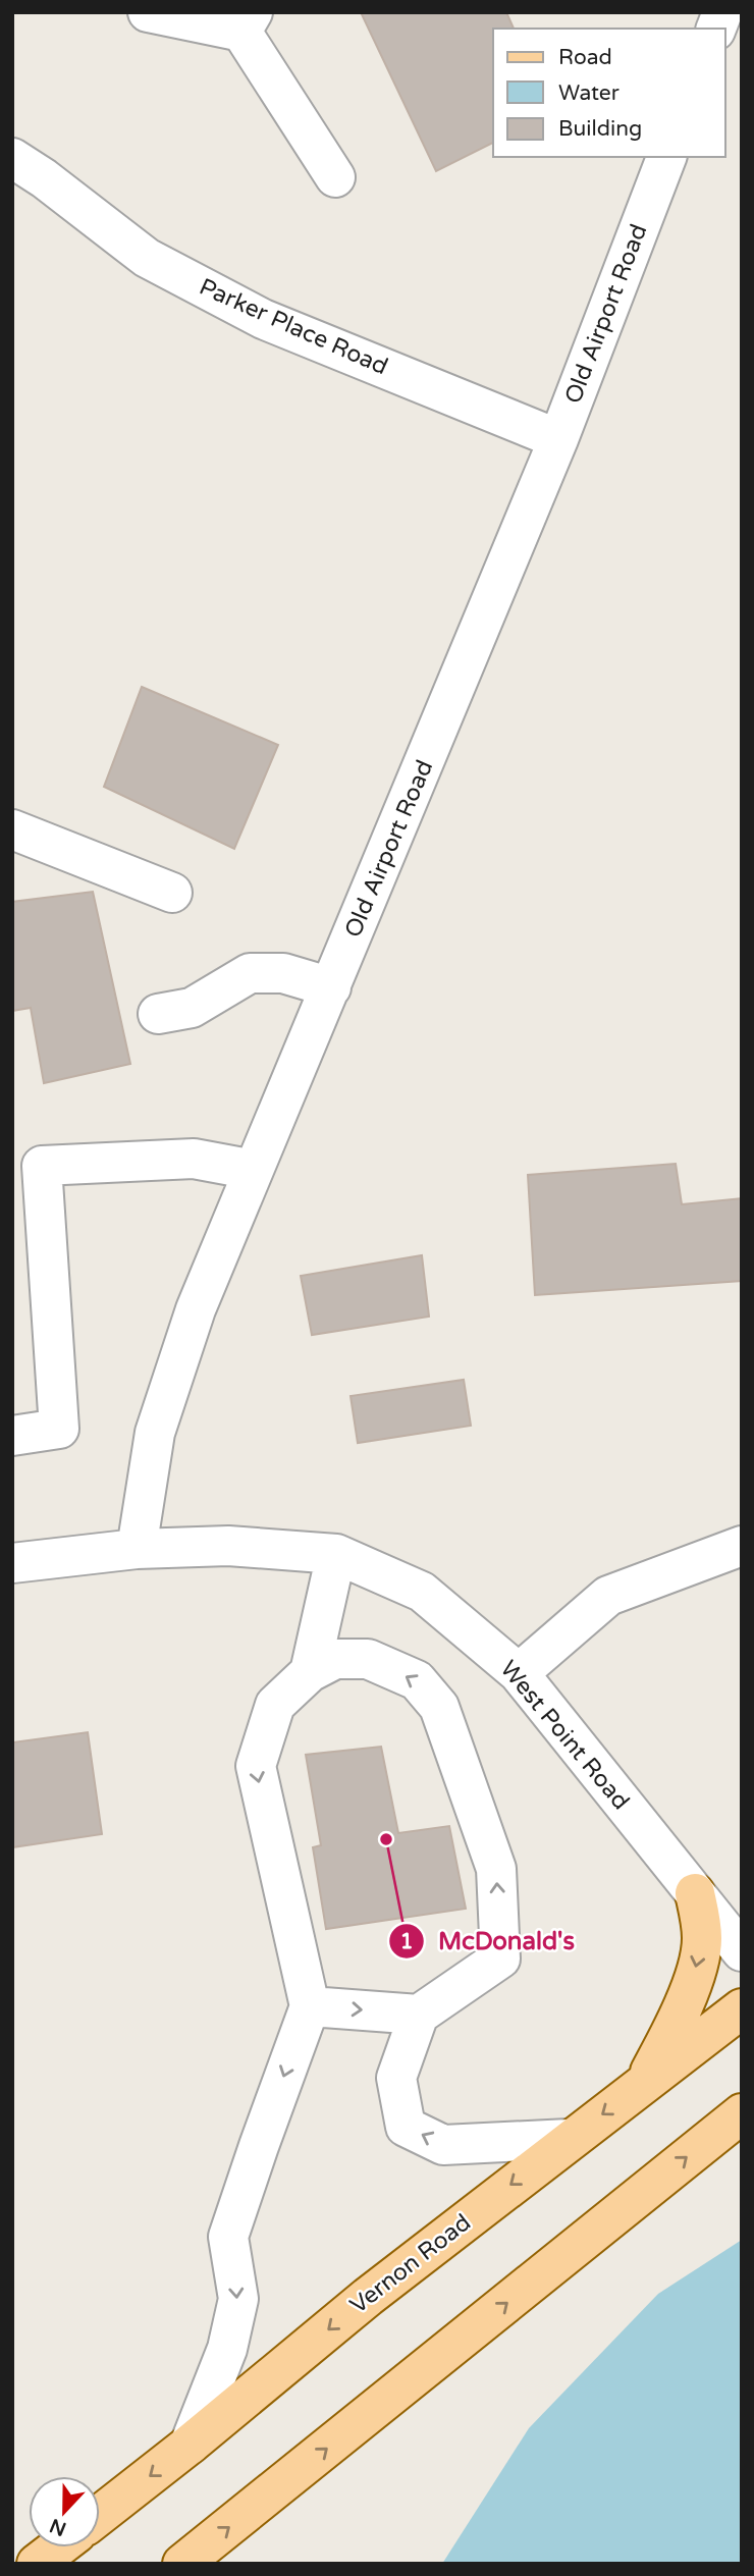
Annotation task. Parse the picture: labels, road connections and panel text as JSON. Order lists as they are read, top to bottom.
{
  "streets": {
    "main road": ["Vernon Road"],
    "street": ["Old Airport Road", "Parker Place Road", "West Point Road"]
  },
  "crossings": [
    ["Old Airport Road", "Parker Place Road"],
    ["Old Airport Road", "West Point Road"]
  ],
  "places": ["McDonald's"],
  "legend": ["Road", "Water", "Building"],
  "north": "bottom"
}
